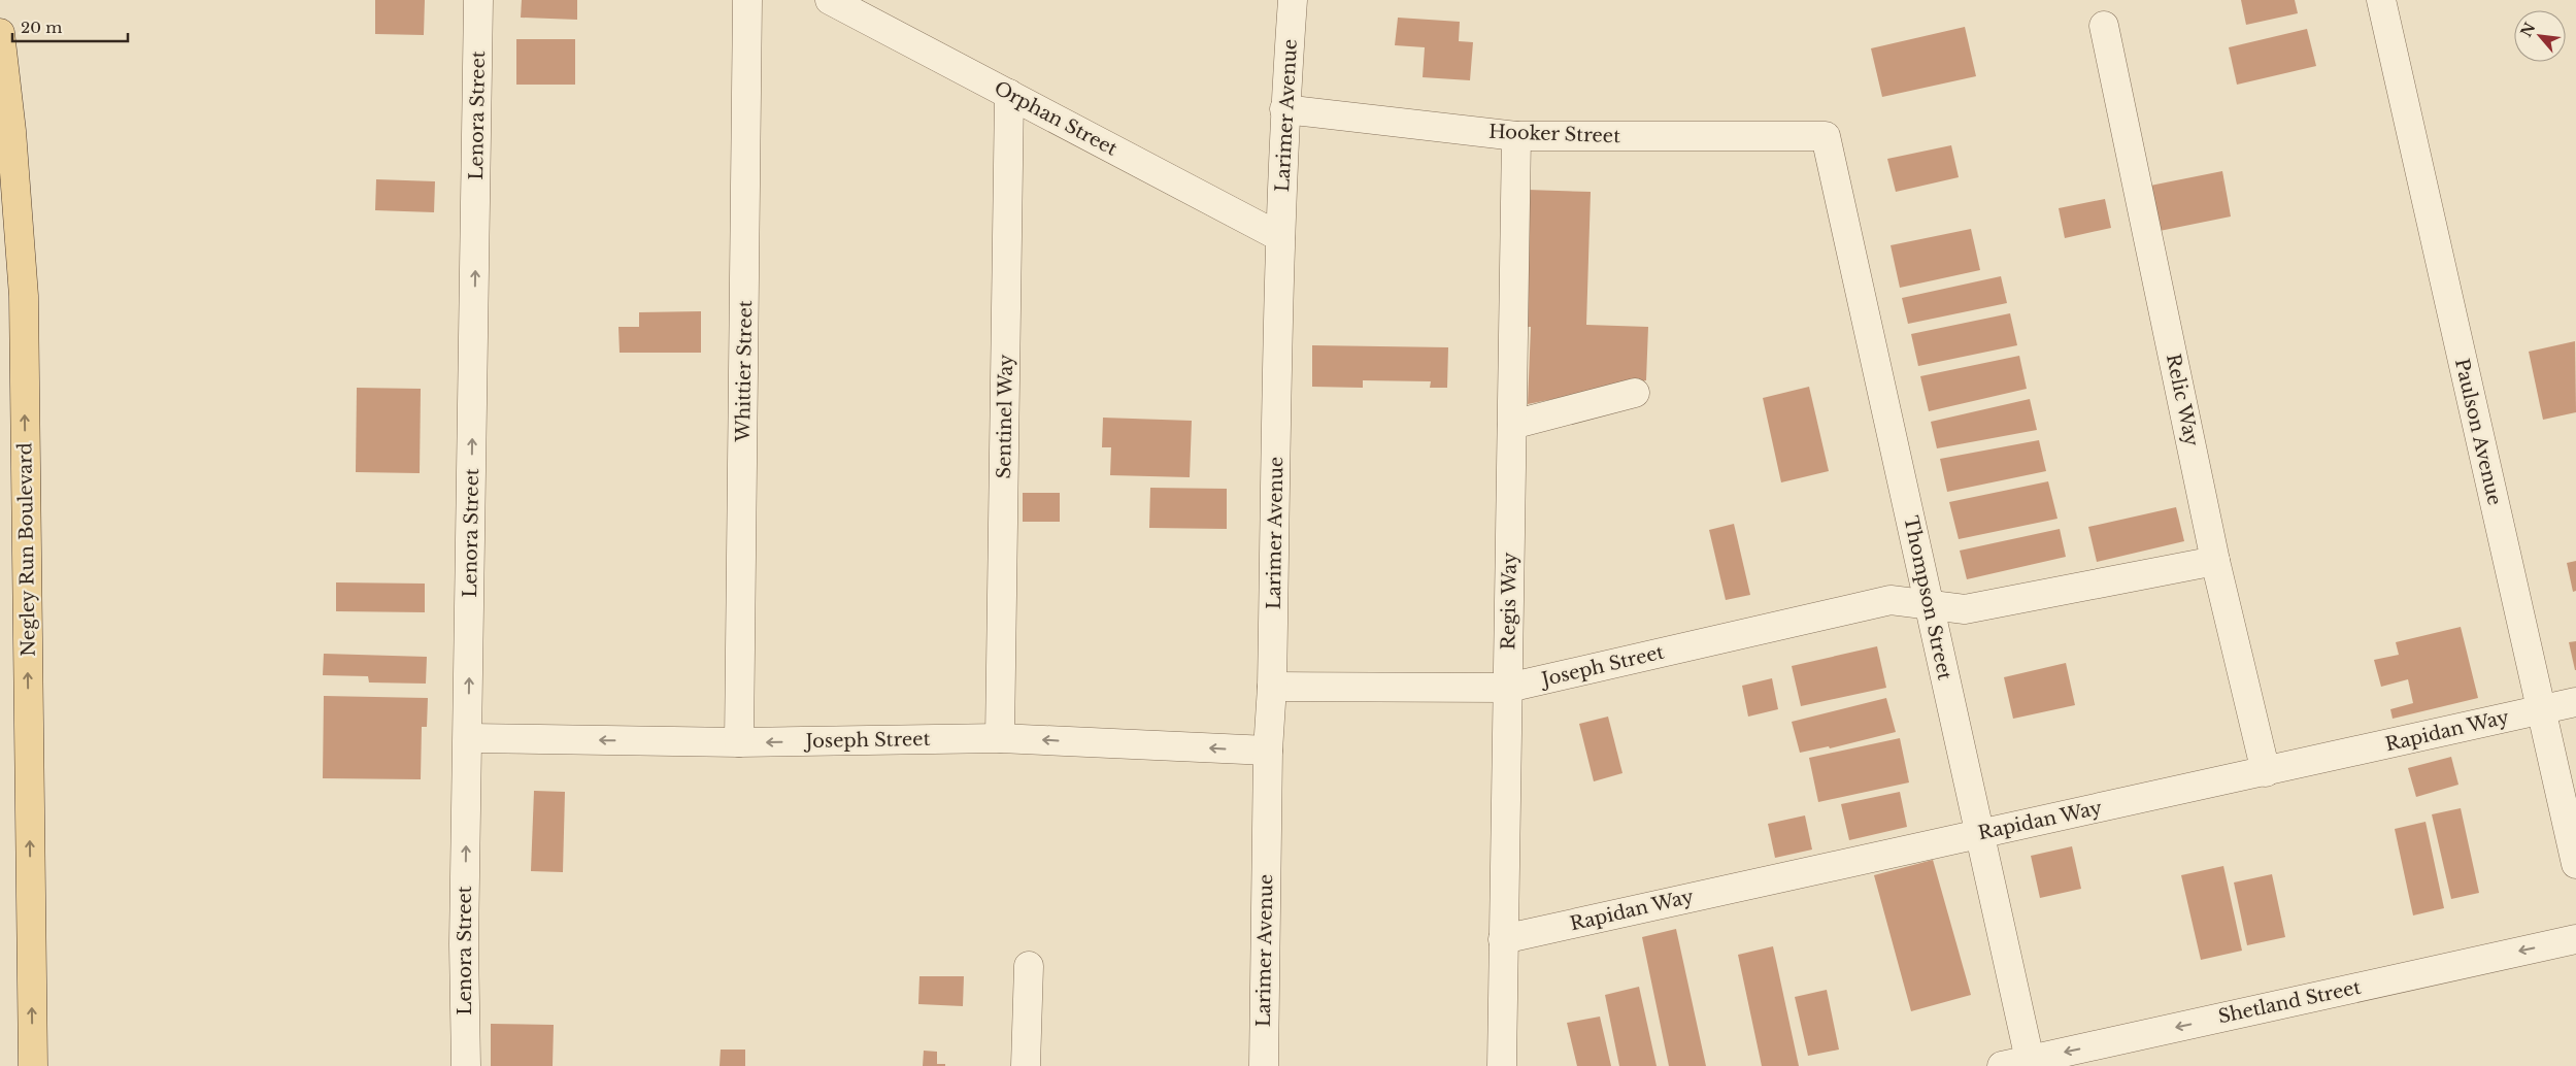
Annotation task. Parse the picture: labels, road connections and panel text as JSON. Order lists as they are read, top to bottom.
{
  "streets": {
    "main road": ["Negley Run Boulevard"],
    "street": [
      "Lenora Street",
      "Larimer Avenue",
      "Orphan Street",
      "Hooker Street",
      "Whittier Street",
      "Relic Way",
      "Sentinel Way",
      "Paulson Avenue",
      "Thompson Street",
      "Regis Way",
      "Joseph Street",
      "Rapidan Way",
      "Shetland Street"
    ]
  },
  "crossings": [
    ["Lenora Street", "Joseph Street"],
    ["Larimer Avenue", "Orphan Street"],
    ["Larimer Avenue", "Hooker Street"],
    ["Larimer Avenue", "Joseph Street"],
    ["Orphan Street", "Sentinel Way"],
    ["Hooker Street", "Thompson Street"],
    ["Hooker Street", "Regis Way"],
    ["Whittier Street", "Joseph Street"],
    ["Relic Way", "Joseph Street"],
    ["Relic Way", "Rapidan Way"],
    ["Sentinel Way", "Joseph Street"],
    ["Paulson Avenue", "Rapidan Way"],
    ["Thompson Street", "Joseph Street"],
    ["Thompson Street", "Rapidan Way"],
    ["Thompson Street", "Shetland Street"],
    ["Regis Way", "Joseph Street"],
    ["Regis Way", "Rapidan Way"]
  ],
  "one_way": [
    "Lenora Street",
    "Negley Run Boulevard",
    "Joseph Street",
    "Shetland Street"
  ],
  "scale_bar": "20 m",
  "north": "top left"
}
